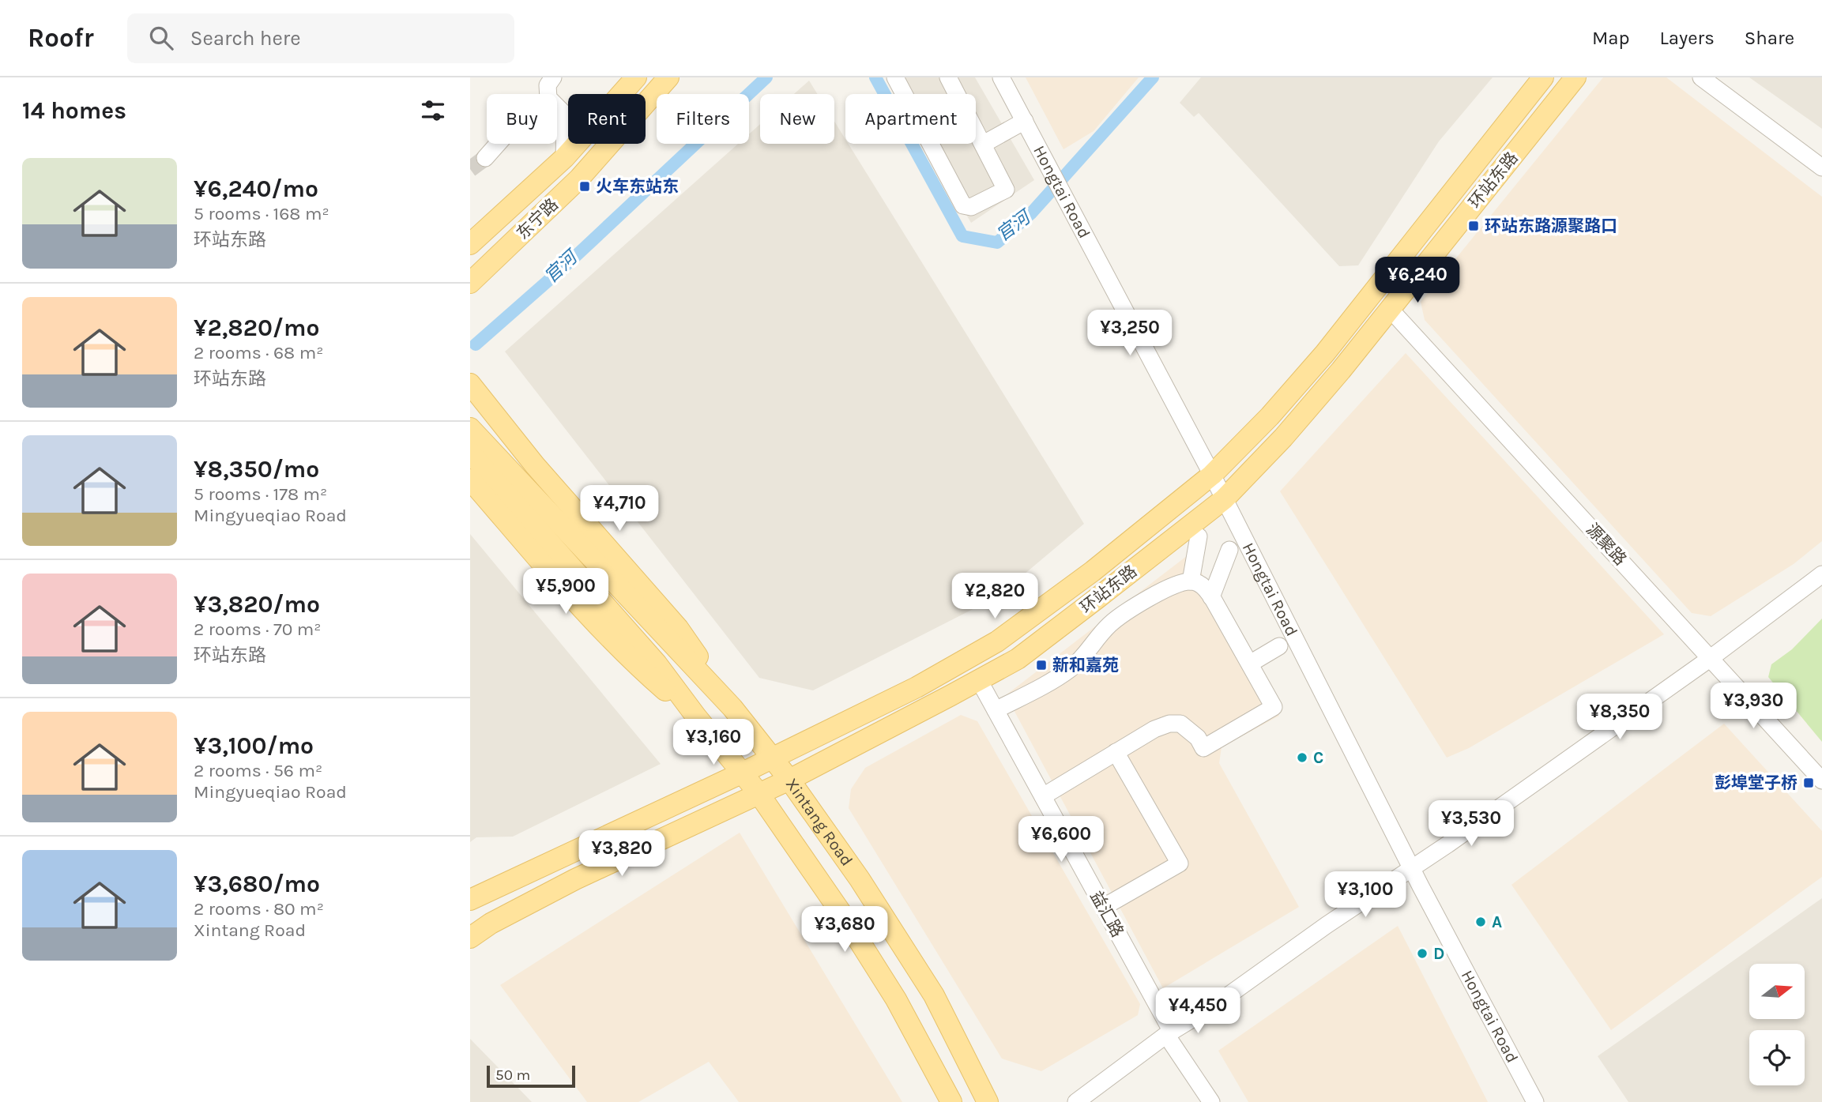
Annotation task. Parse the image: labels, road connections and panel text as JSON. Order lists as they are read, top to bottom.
{
  "streets": {
    "main road": ["环站东路", "东宁路", "Xintang Road"],
    "street": ["Hongtai Road", "源聚路", "益汇路"]
  },
  "crossings": [
    ["环站东路", "Hongtai Road"],
    ["环站东路", "源聚路"],
    ["环站东路", "Xintang Road"],
    ["环站东路", "益汇路"]
  ],
  "water": ["官河"],
  "places": {
    "transit": [
      "火车东站东",
      "环站东路源聚路口",
      "新和嘉苑",
      "彭埠堂子桥"
    ],
    "other": ["C", "A", "D"]
  },
  "scale_bar": "50 m",
  "north": "right",
  "page": {
    "header": "Roofr",
    "search": "Search here",
    "nav": ["Map", "Layers", "Share"],
    "heading": "14 homes",
    "chip": [
      "Buy",
      "Rent",
      "Filters",
      "New",
      "Apartment"
    ],
    "list": [
      {
        "name": "¥6,240/mo",
        "note": "5 rooms · 168 m² · 环站东路"
      },
      {
        "name": "¥2,820/mo",
        "note": "2 rooms · 68 m² · 环站东路"
      },
      {
        "name": "¥8,350/mo",
        "note": "5 rooms · 178 m² · Mingyueqiao Road"
      },
      {
        "name": "¥3,820/mo",
        "note": "2 rooms · 70 m² · 环站东路"
      },
      {
        "name": "¥3,100/mo",
        "note": "2 rooms · 56 m² · Mingyueqiao Road"
      },
      {
        "name": "¥3,680/mo",
        "note": "2 rooms · 80 m² · Xintang Road"
      }
    ],
    "price": [
      "¥6,240",
      "¥3,250",
      "¥4,710",
      "¥5,900",
      "¥2,820",
      "¥3,930",
      "¥8,350",
      "¥3,160",
      "¥3,530",
      "¥6,600",
      "¥3,820",
      "¥3,100",
      "¥3,680",
      "¥4,450"
    ],
    "scale": "50 m"
  }
}
